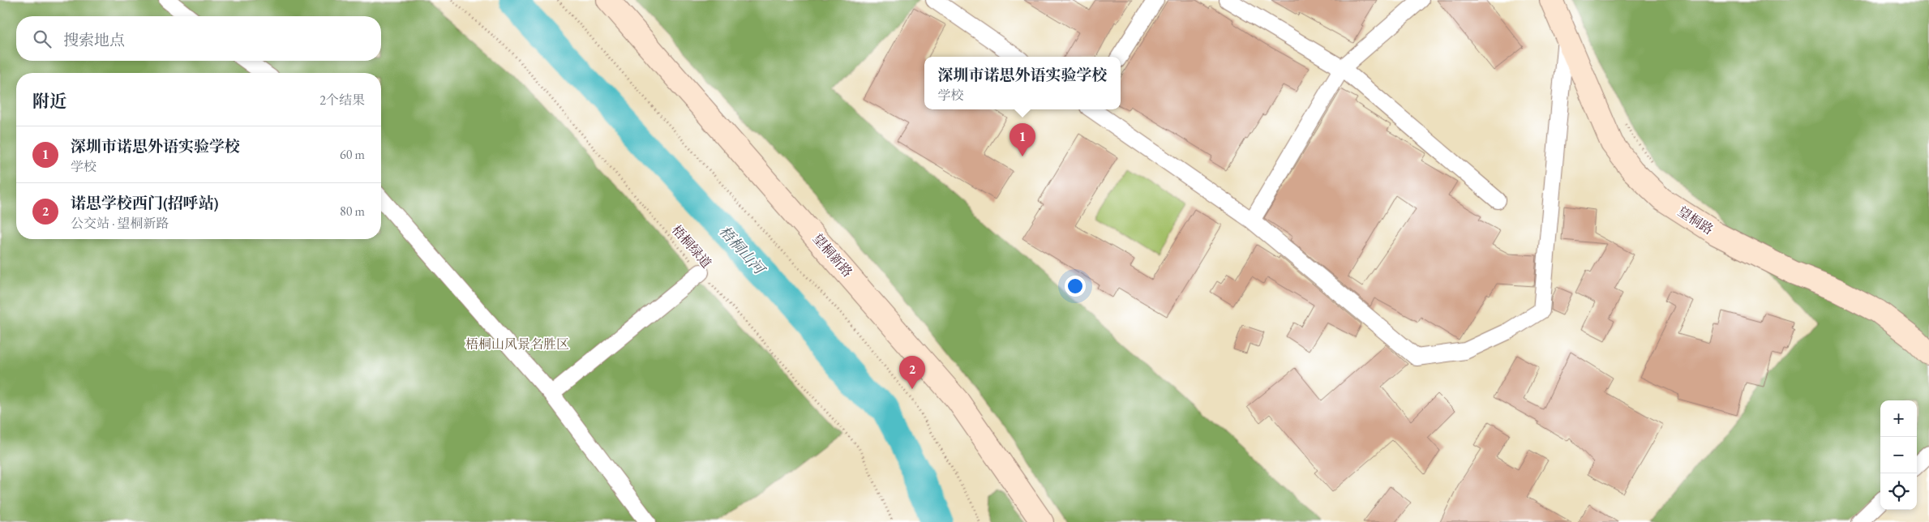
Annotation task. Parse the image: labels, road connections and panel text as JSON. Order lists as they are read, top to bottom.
{
  "streets": {
    "street": ["望桐路", "望桐新路"],
    "path": ["梧桐绿道"]
  },
  "water": ["梧桐山河"],
  "parks": ["梧桐山风景名胜区"],
  "page": {
    "search": "搜索地点",
    "popup": ["深圳市诺思外语实验学校", "学校"],
    "heading": ["附近", "2个结果"],
    "pins": ["1", "2"],
    "list": [
      {
        "mark": "1",
        "name": "深圳市诺思外语实验学校",
        "note": "学校",
        "value": "60 m"
      },
      {
        "mark": "2",
        "name": "诺思学校西门(招呼站)",
        "note": "公交站 · 望桐新路",
        "value": "80 m"
      }
    ],
    "map_buttons": ["+", "−"]
  }
}
